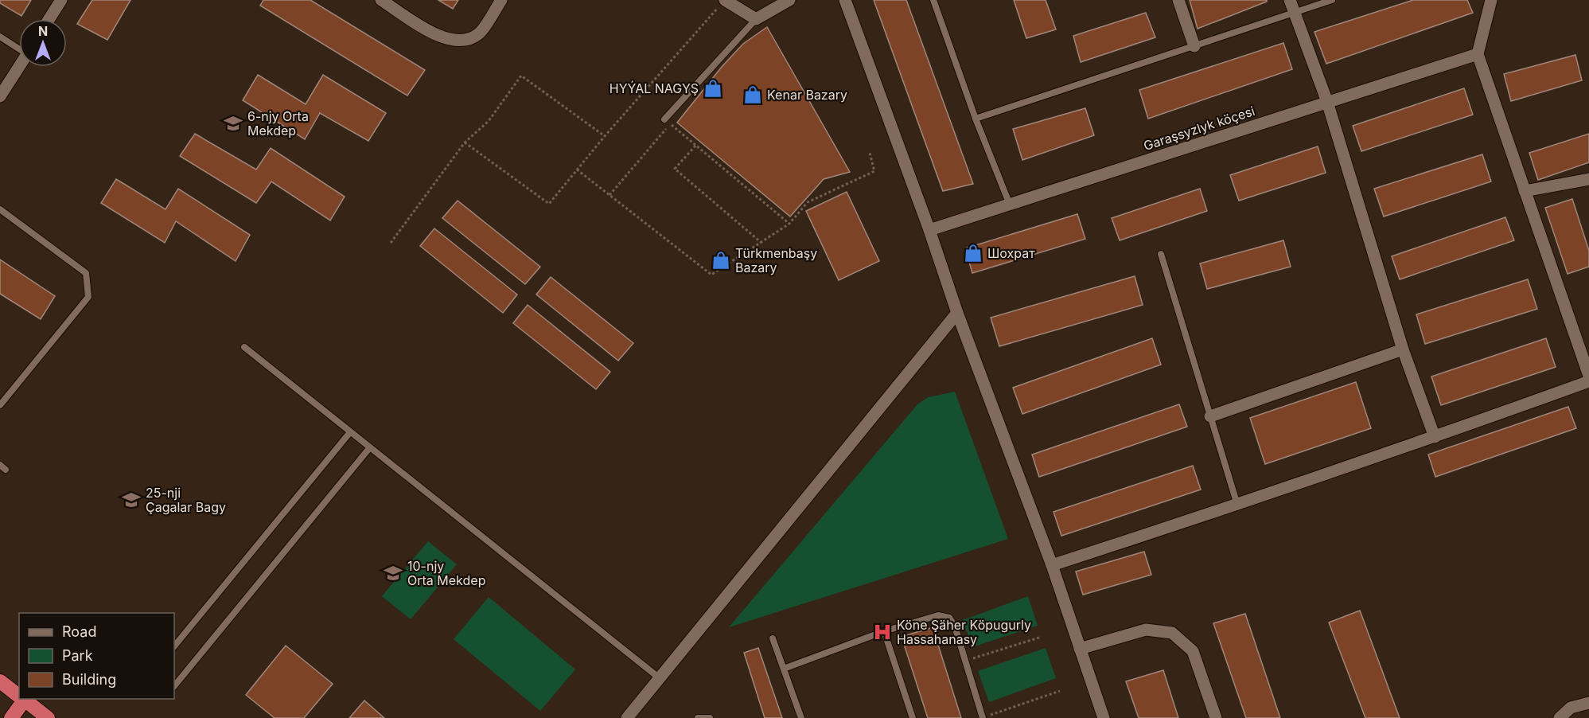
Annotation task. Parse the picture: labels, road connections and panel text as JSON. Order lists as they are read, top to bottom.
{
  "streets": {
    "street": ["Garaşsyzlyk köçesi"]
  },
  "places": {
    "shop": [
      "HYÝAL NAGYŞ",
      "Kenar Bazary",
      "Шохрат",
      "Türkmenbaşy Bazary"
    ],
    "school or university": ["6-njy Orta Mekdep", "25-nji Çagalar Bagy", "10-njy Orta Mekdep"],
    "hospital": ["Köne Şäher Köpugurly Hassahanasy"]
  },
  "legend": ["Road", "Park", "Building"],
  "north": "top"
}
